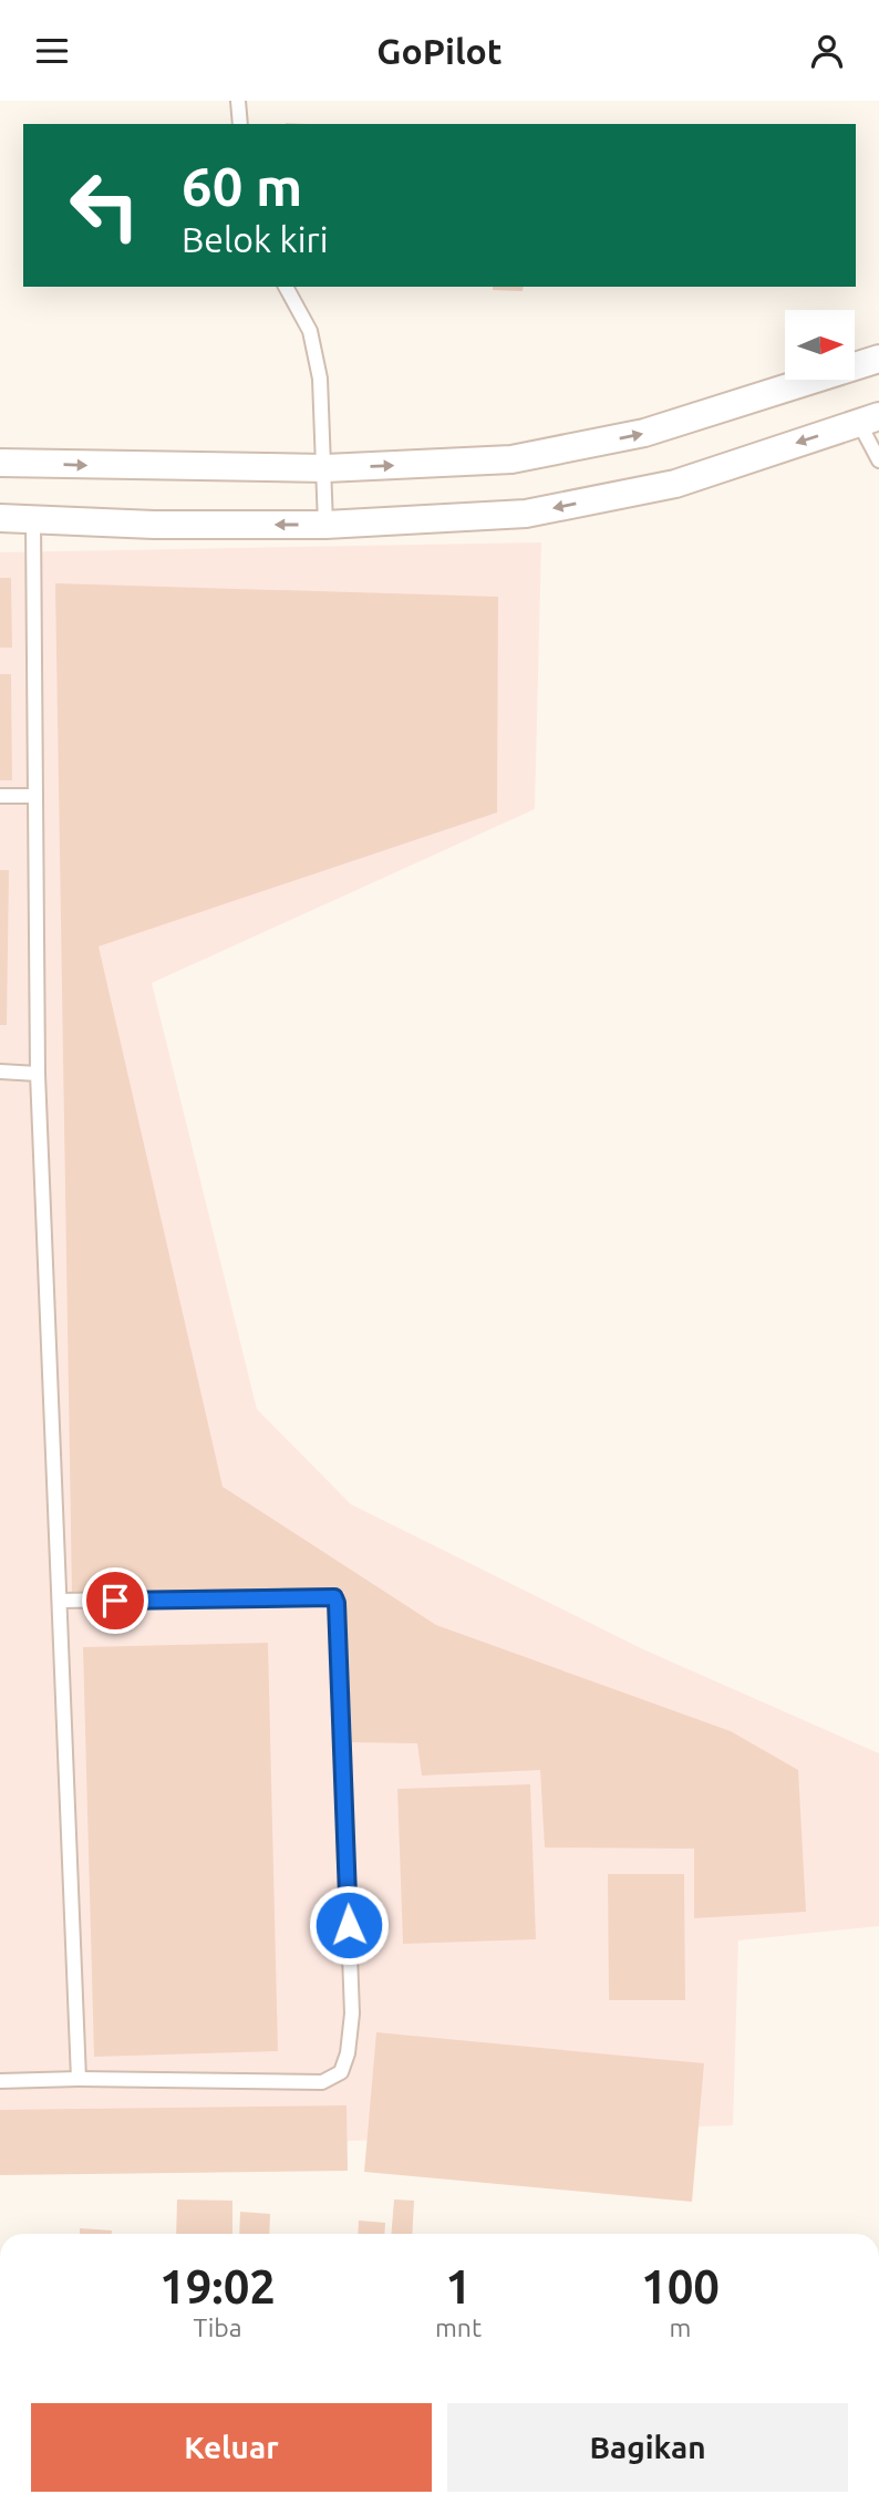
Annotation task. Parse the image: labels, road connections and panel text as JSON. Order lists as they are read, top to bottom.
{
  "north": "right",
  "page": {
    "header": "GoPilot",
    "turn": ["60 m", "Belok kiri"],
    "eta": [
      "19:02",
      "Tiba",
      "1",
      "mnt",
      "100",
      "m"
    ],
    "buttons": ["Keluar", "Bagikan"]
  }
}
